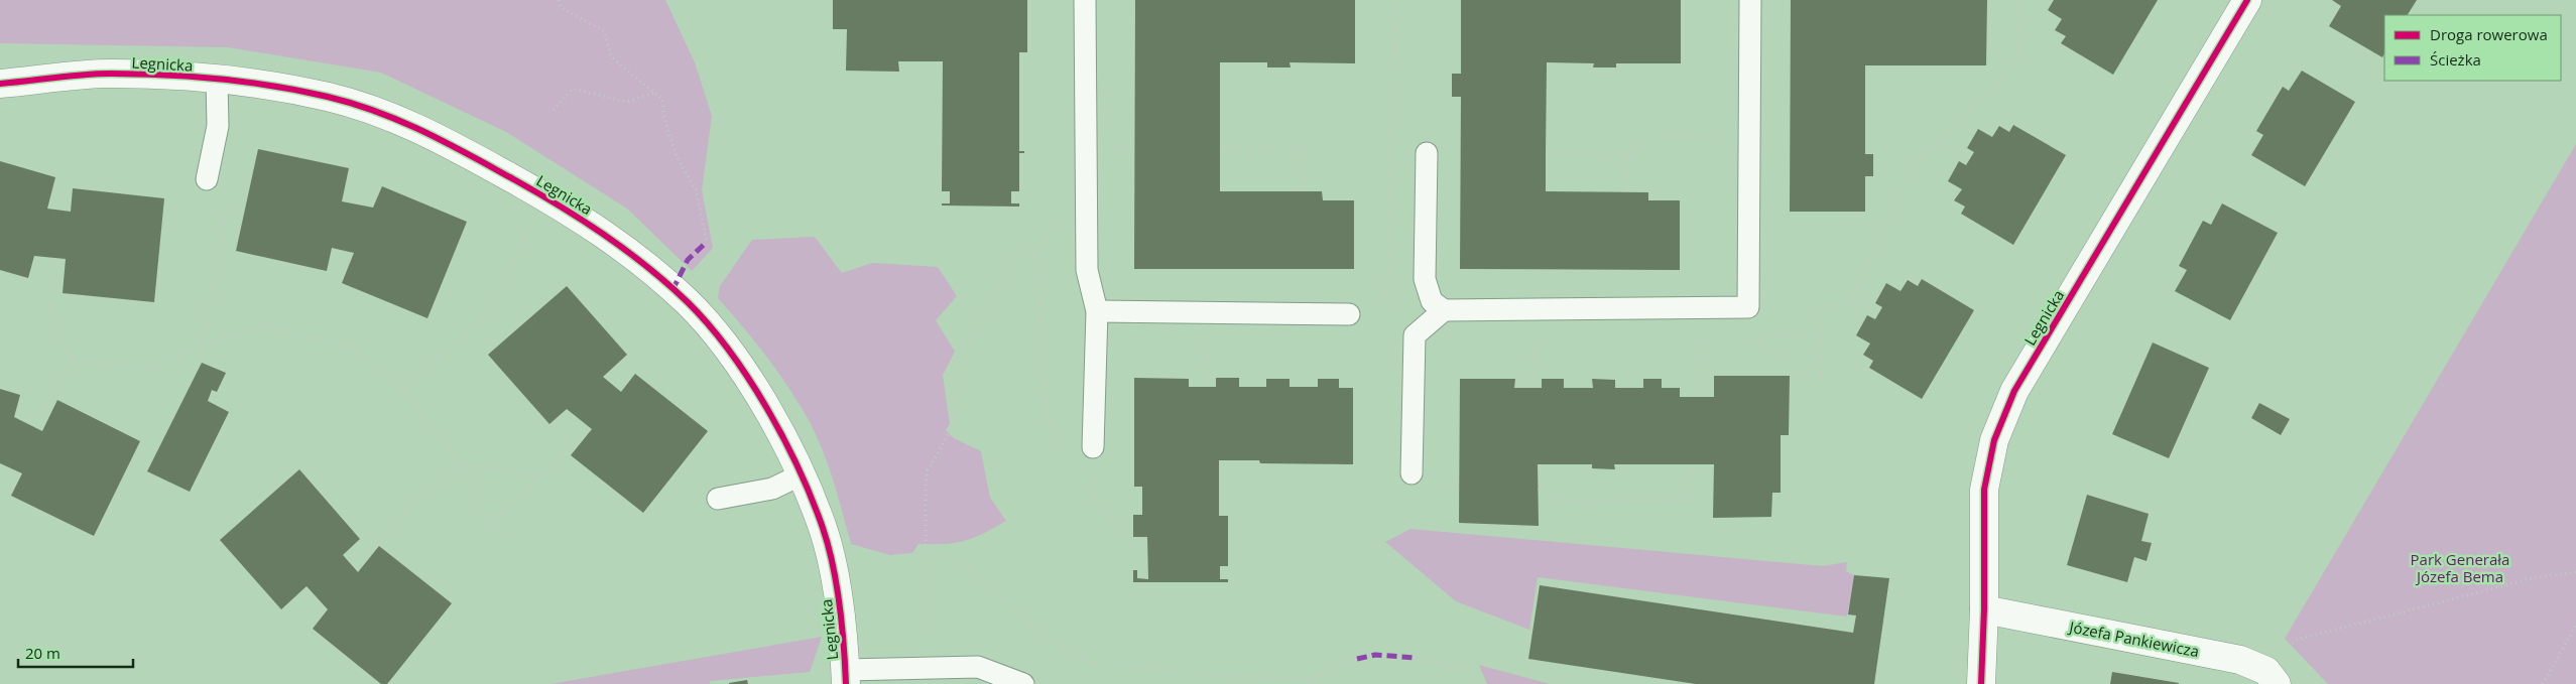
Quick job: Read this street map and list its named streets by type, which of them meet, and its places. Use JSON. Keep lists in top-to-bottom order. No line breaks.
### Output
{"streets":{"street":["Legnicka","Józefa Pankiewicza"]},"crossings":[["Legnicka","Józefa Pankiewicza"]],"parks":["Park Generała Józefa Bema"],"legend":["Droga rowerowa","Ścieżka"],"scale_bar":"20 m"}
